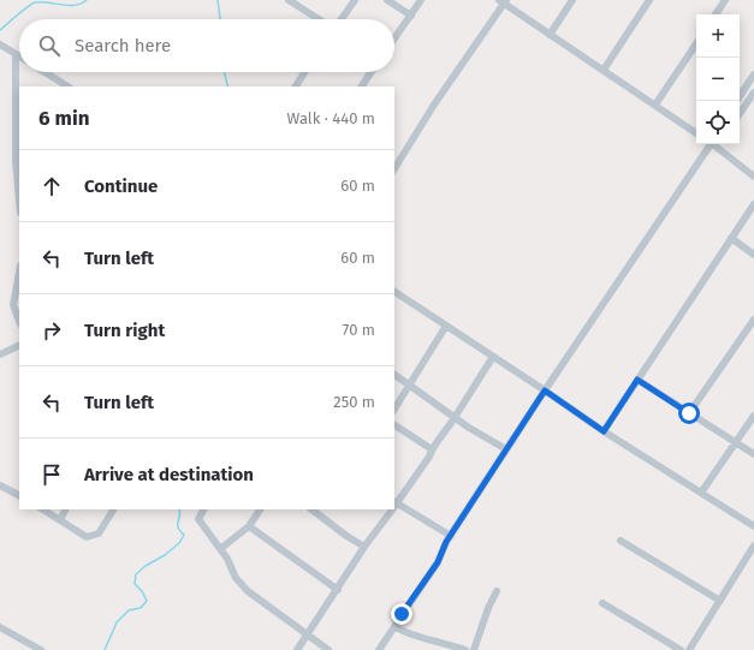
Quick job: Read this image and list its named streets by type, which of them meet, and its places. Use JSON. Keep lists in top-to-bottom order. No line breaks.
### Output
{"page":{"map_buttons":["+","−"],"search":"Search here","heading":["6 min","Walk · 440 m"],"list":[["Continue","60 m"],["Turn left","60 m"],["Turn right","70 m"],["Turn left","250 m"],"Arrive at destination"]}}
